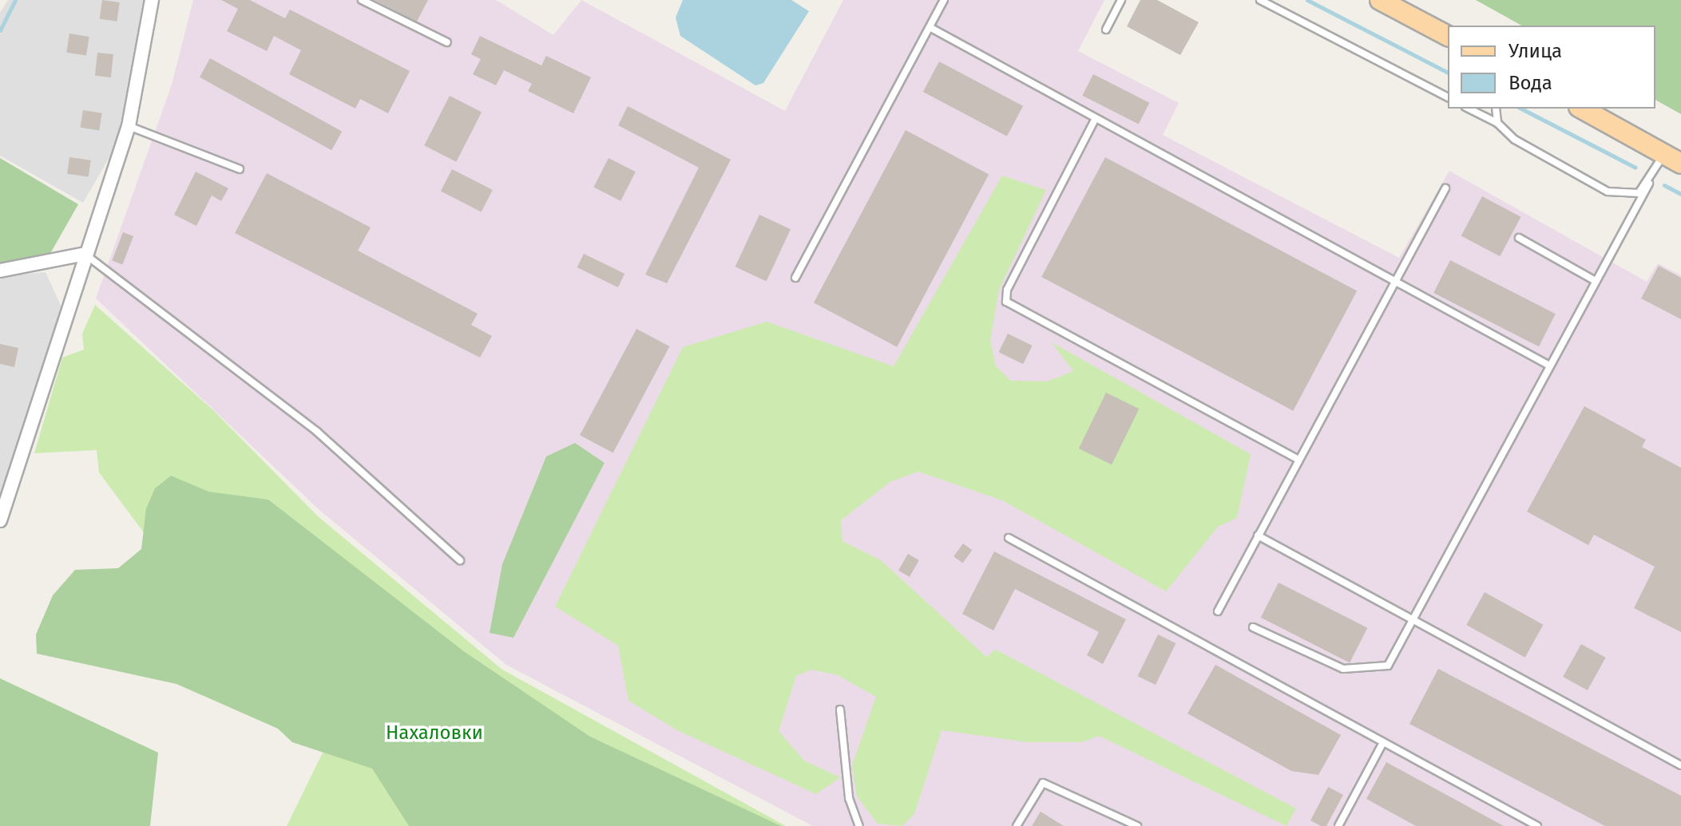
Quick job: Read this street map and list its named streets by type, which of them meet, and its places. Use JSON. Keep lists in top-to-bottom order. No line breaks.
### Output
{"parks":["Нахаловки"],"legend":["Улица","Вода"]}
